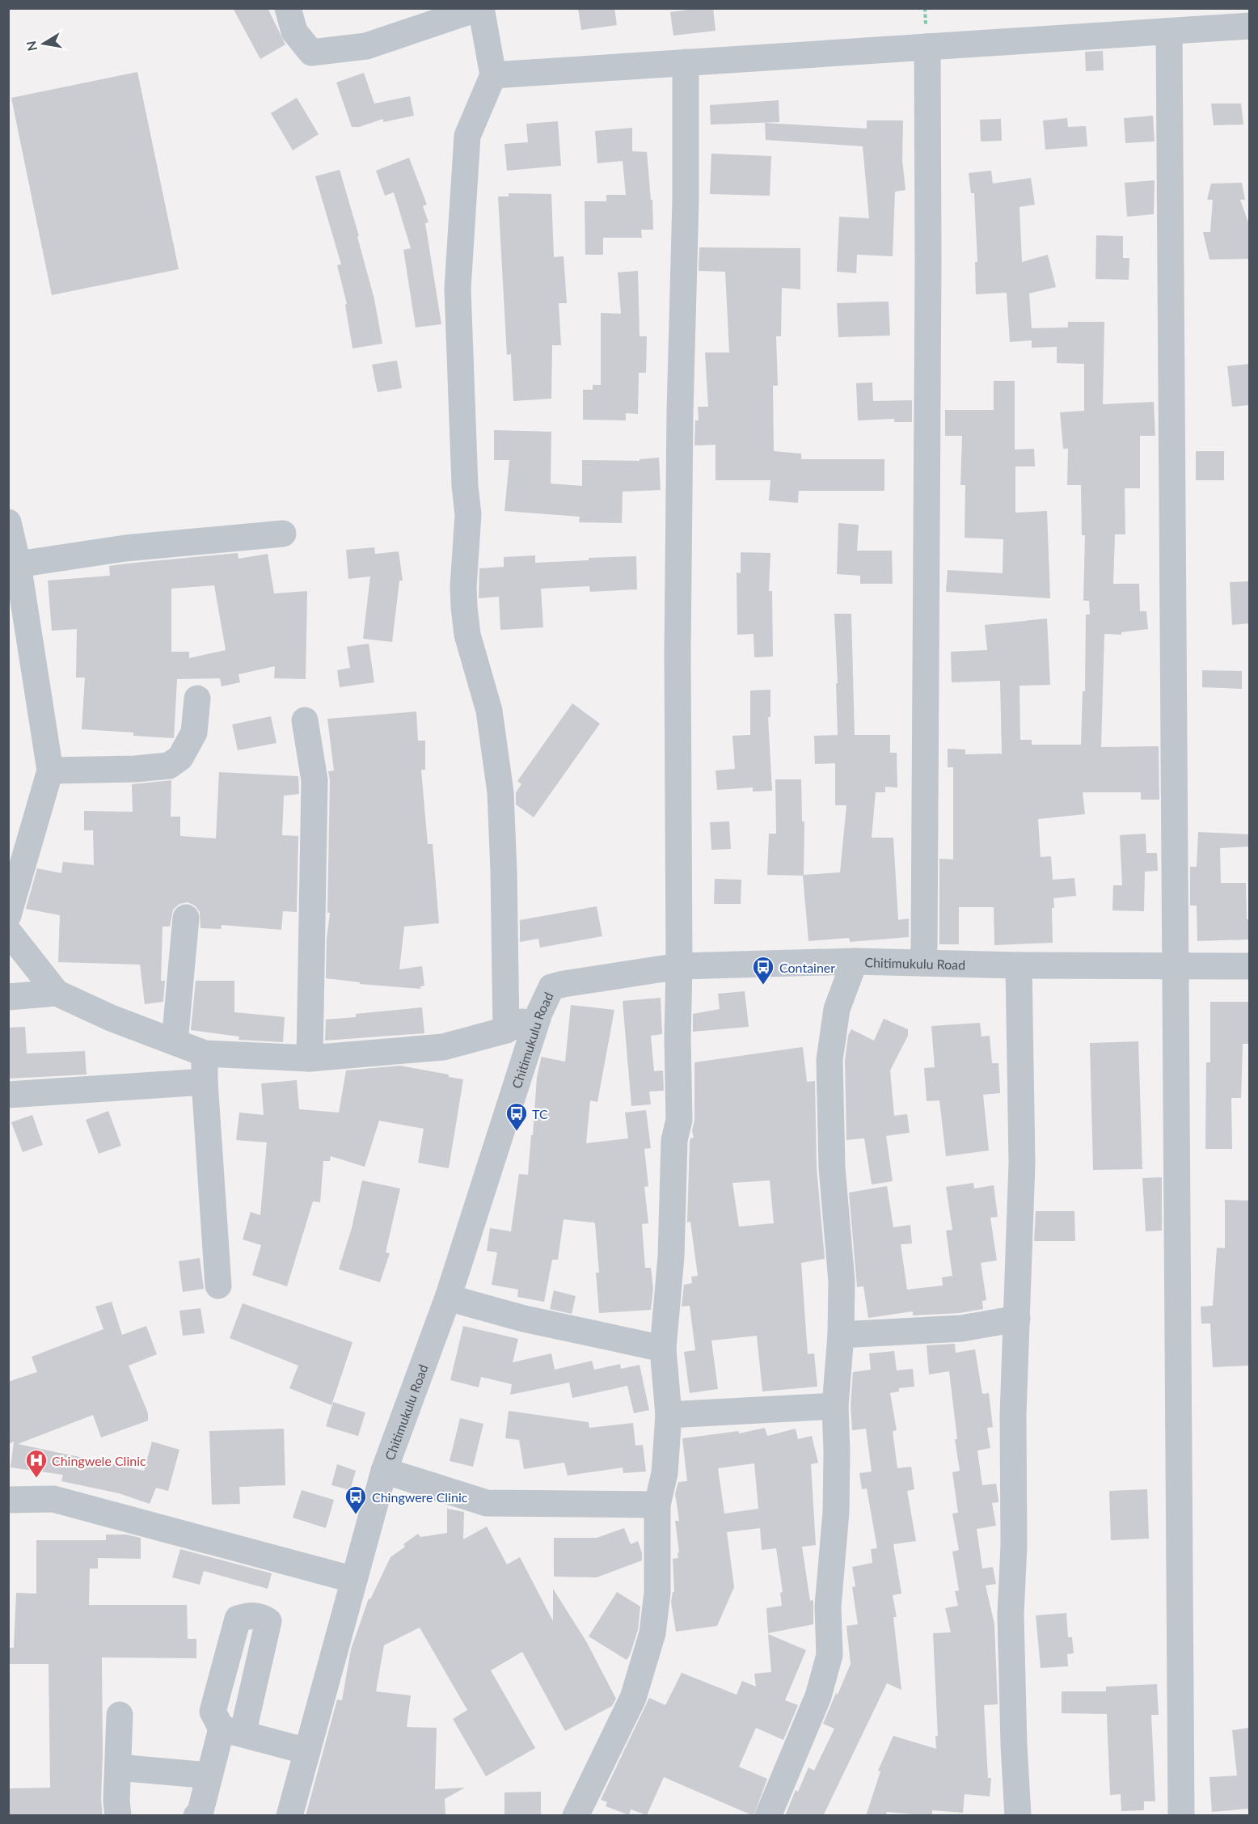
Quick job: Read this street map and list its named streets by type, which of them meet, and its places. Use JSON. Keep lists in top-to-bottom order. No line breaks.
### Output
{"streets":{"street":["Chitimukulu Road"]},"places":{"bus stop":["Container","TC","Chingwere Clinic"],"hospital":["Chingwele Clinic"]},"north":"left"}
